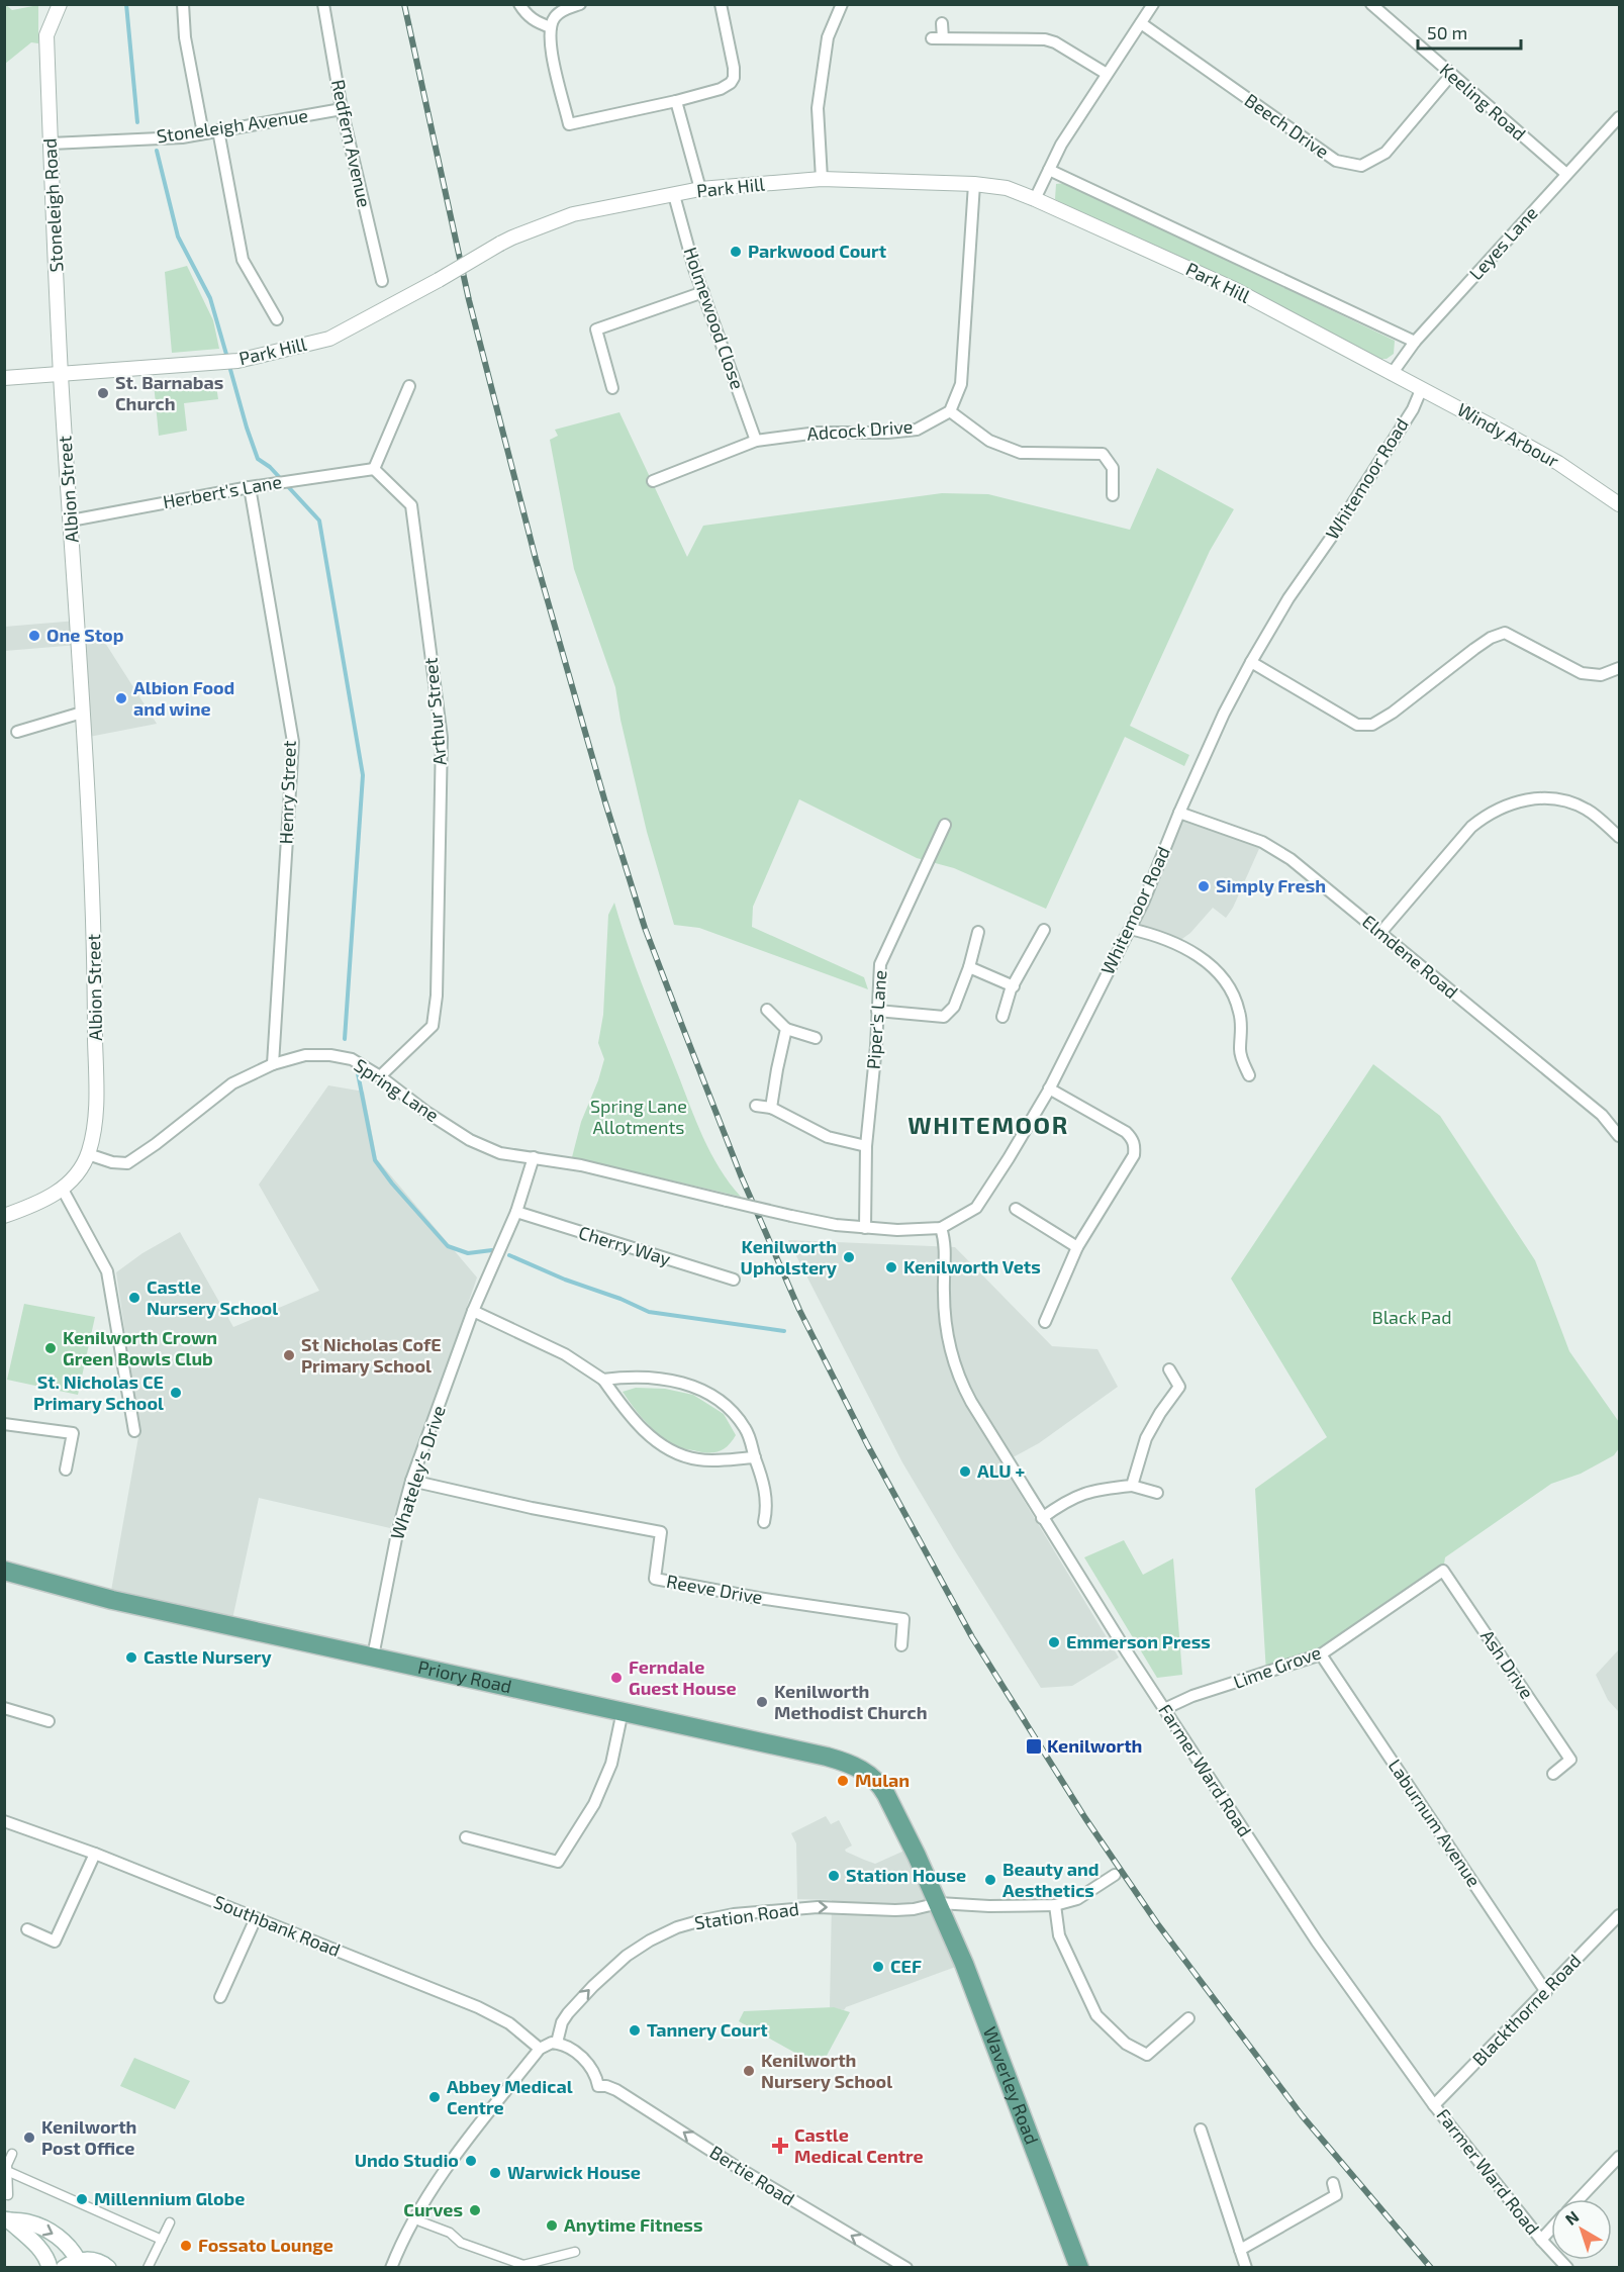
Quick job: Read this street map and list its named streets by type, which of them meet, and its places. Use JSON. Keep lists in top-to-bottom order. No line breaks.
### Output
{"streets":{"main road":["Priory Road","Waverley Road"],"street":["Keeling Road","Stoneleigh Avenue","Beech Drive","Redfern Avenue","Park Hill","Stoneleigh Road","Leyes Lane","Holmewood Close","Adcock Drive","Windy Arbour","Whitemoor Road","Albion Street","Herbert's Lane","Arthur Street","Henry Street","Elmdene Road","Piper's Lane","Spring Lane","Cherry Way","Whateley's Drive","Reeve Drive","Ash Drive","Lime Grove","Farmer Ward Road","Laburnum Avenue","Station Road","Southbank Road","Blackthorne Road","Bertie Road"]},"crossings":[["Keeling Road","Beech Drive"],["Keeling Road","Leyes Lane"],["Stoneleigh Avenue","Redfern Avenue"],["Stoneleigh Avenue","Stoneleigh Road"],["Park Hill","Stoneleigh Road"],["Park Hill","Leyes Lane"],["Park Hill","Holmewood Close"],["Park Hill","Windy Arbour"],["Park Hill","Albion Street"],["Stoneleigh Road","Albion Street"],["Leyes Lane","Windy Arbour"],["Holmewood Close","Adcock Drive"],["Windy Arbour","Whitemoor Road"],["Whitemoor Road","Elmdene Road"],["Whitemoor Road","Piper's Lane"],["Whitemoor Road","Spring Lane"],["Whitemoor Road","Farmer Ward Road"],["Albion Street","Herbert's Lane"],["Albion Street","Spring Lane"],["Herbert's Lane","Arthur Street"],["Herbert's Lane","Henry Street"],["Arthur Street","Spring Lane"],["Henry Street","Spring Lane"],["Spring Lane","Whateley's Drive"],["Cherry Way","Whateley's Drive"],["Whateley's Drive","Reeve Drive"],["Whateley's Drive","Priory Road"],["Ash Drive","Lime Grove"],["Lime Grove","Farmer Ward Road"],["Lime Grove","Laburnum Avenue"],["Priory Road","Waverley Road"],["Farmer Ward Road","Blackthorne Road"],["Laburnum Avenue","Blackthorne Road"],["Station Road","Waverley Road"],["Station Road","Bertie Road"]],"one_way":["Station Road","Bertie Road"],"districts":["WHITEMOOR"],"parks":["Spring Lane Allotments","Black Pad"],"places":{"other":["Parkwood Court","St. Barnabas Church","One Stop","Albion Food and wine","Simply Fresh","Kenilworth Upholstery","Kenilworth Vets","Castle Nursery School","Kenilworth Crown Green Bowls Club","St Nicholas CofE Primary School","St. Nicholas CE Primary School","ALU +","Emmerson Press","Castle Nursery","Ferndale Guest House","Kenilworth Methodist Church","Mulan","Station House","Beauty and Aesthetics","CEF","Tannery Court","Kenilworth Nursery School","Abbey Medical Centre","Kenilworth Post Office","Undo Studio","Warwick House","Millennium Globe","Curves","Anytime Fitness","Fossato Lounge"],"transit":["Kenilworth"],"health":["Castle Medical Centre"]},"scale_bar":"50 m","north":"top left"}
